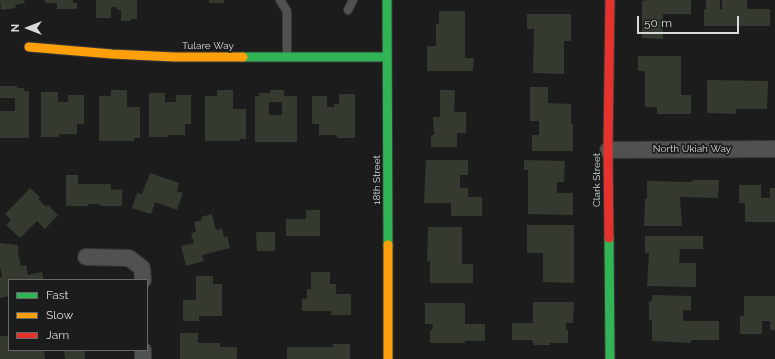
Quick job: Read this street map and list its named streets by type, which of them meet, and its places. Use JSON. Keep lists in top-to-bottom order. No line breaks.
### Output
{"streets":{"street":["Tulare Way","North Ukiah Way","18th Street","Clark Street"]},"crossings":[["Tulare Way","18th Street"],["North Ukiah Way","Clark Street"]],"legend":["Fast","Slow","Jam"],"scale_bar":"50 m","north":"left"}
